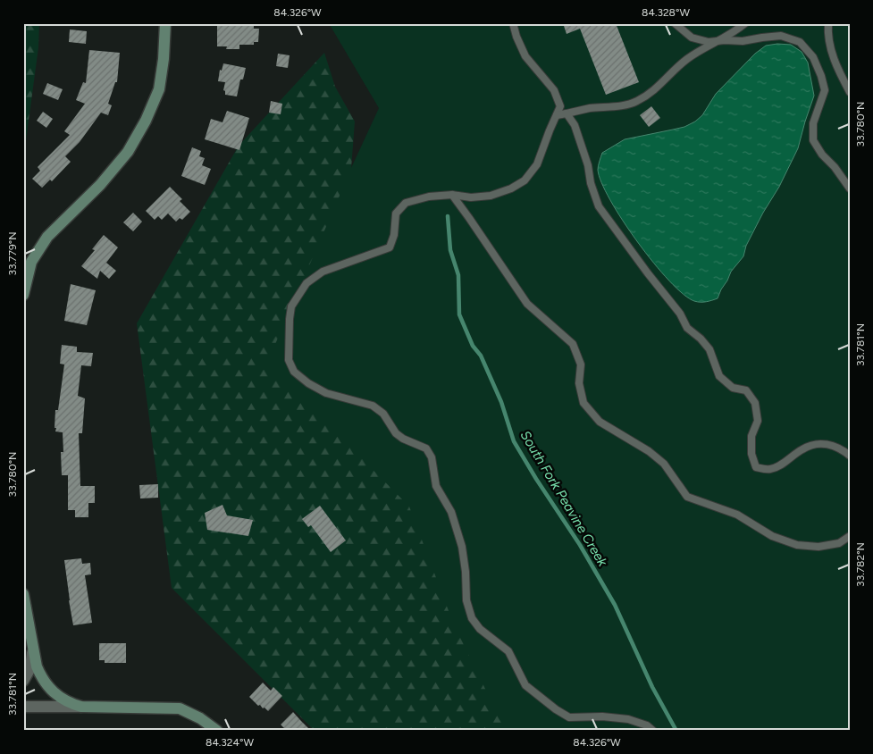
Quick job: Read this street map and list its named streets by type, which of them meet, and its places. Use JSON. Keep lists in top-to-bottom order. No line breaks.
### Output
{"water":["South Fork Peavine Creek"],"coordinates":["84.326°W","84.328°W","33.780°N","33.779°N","33.781°N","33.782°N","84.324°W"]}
